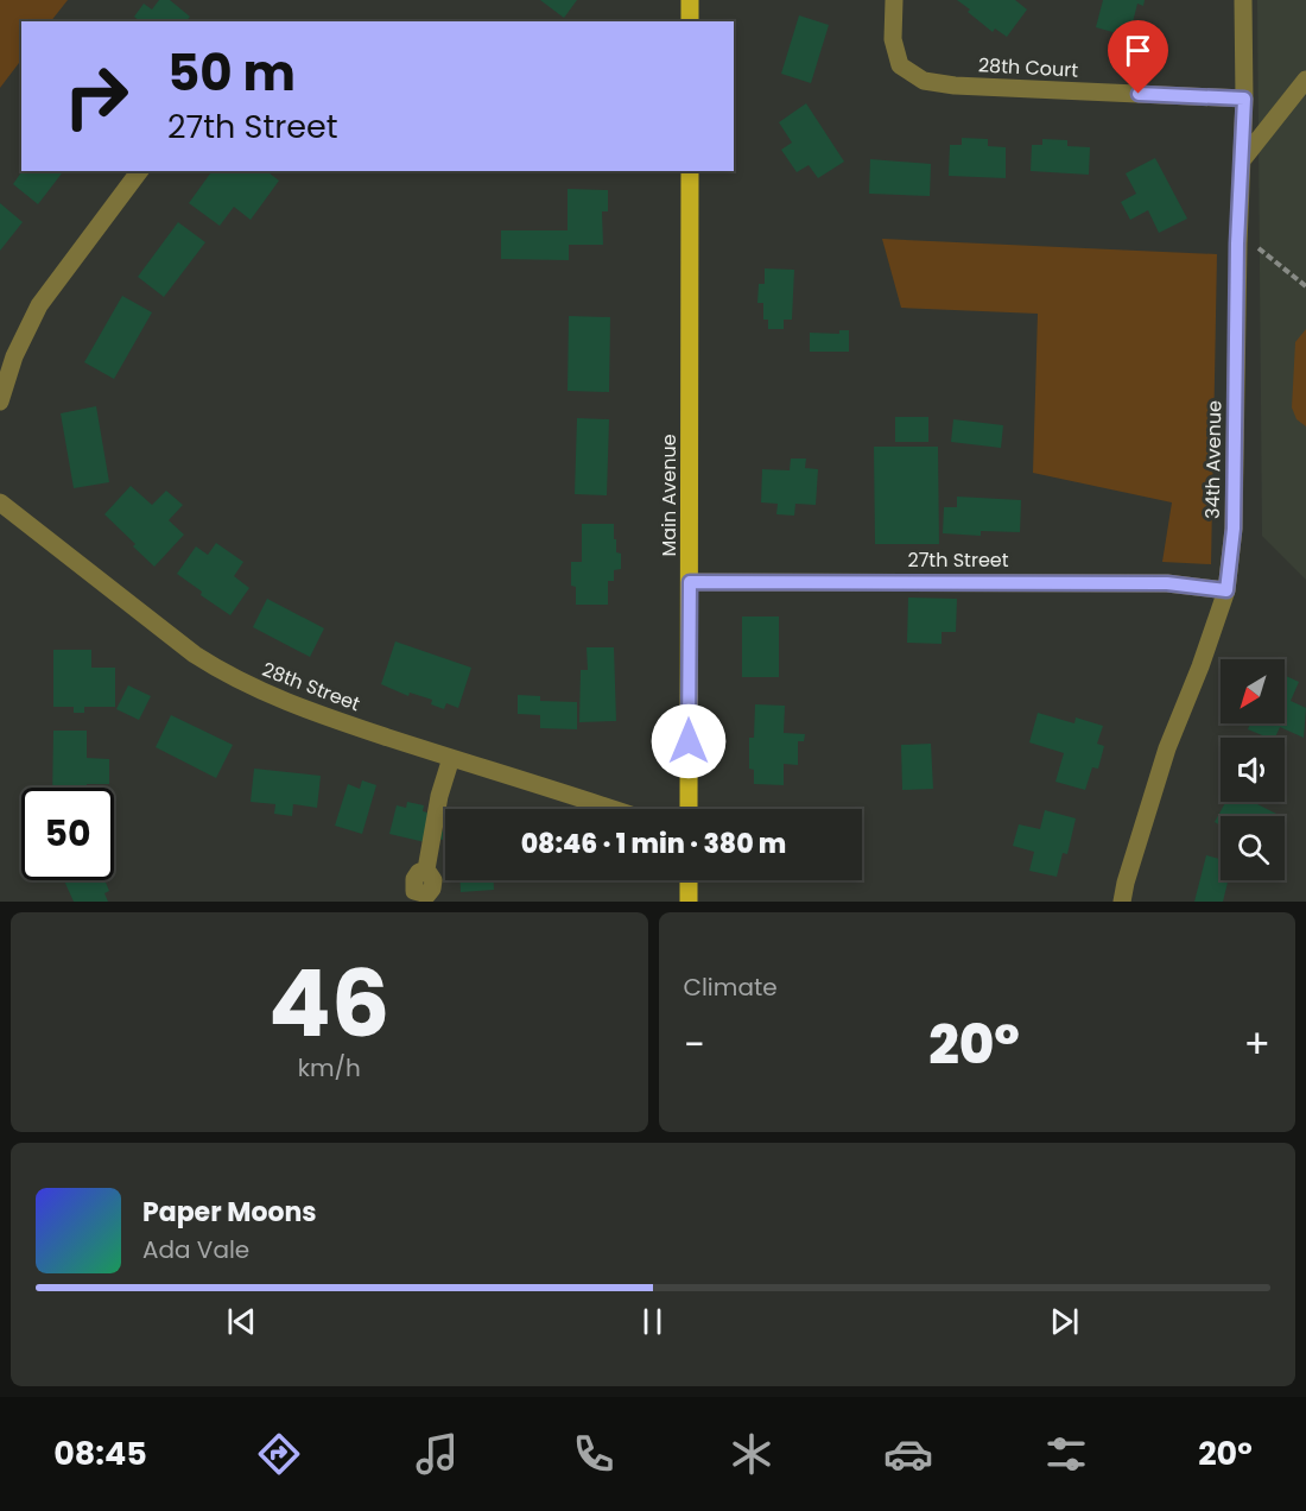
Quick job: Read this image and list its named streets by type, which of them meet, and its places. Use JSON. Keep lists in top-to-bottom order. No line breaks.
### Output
{"streets":{"main road":["Main Avenue"],"street":["28th Court","34th Avenue","27th Street","28th Street"]},"crossings":[["28th Court","34th Avenue"],["34th Avenue","27th Street"],["Main Avenue","27th Street"]],"north":"bottom left","page":{"turn":["50 m","27th Street"],"limit":"50","trip":"08:46 · 1 min · 380 m","tile":[["46","km/h"],"Climate"],"heat":["−","20°","+"],"song":["Paper Moons","Ada Vale"],"tabs":["08:45","20°"]}}
